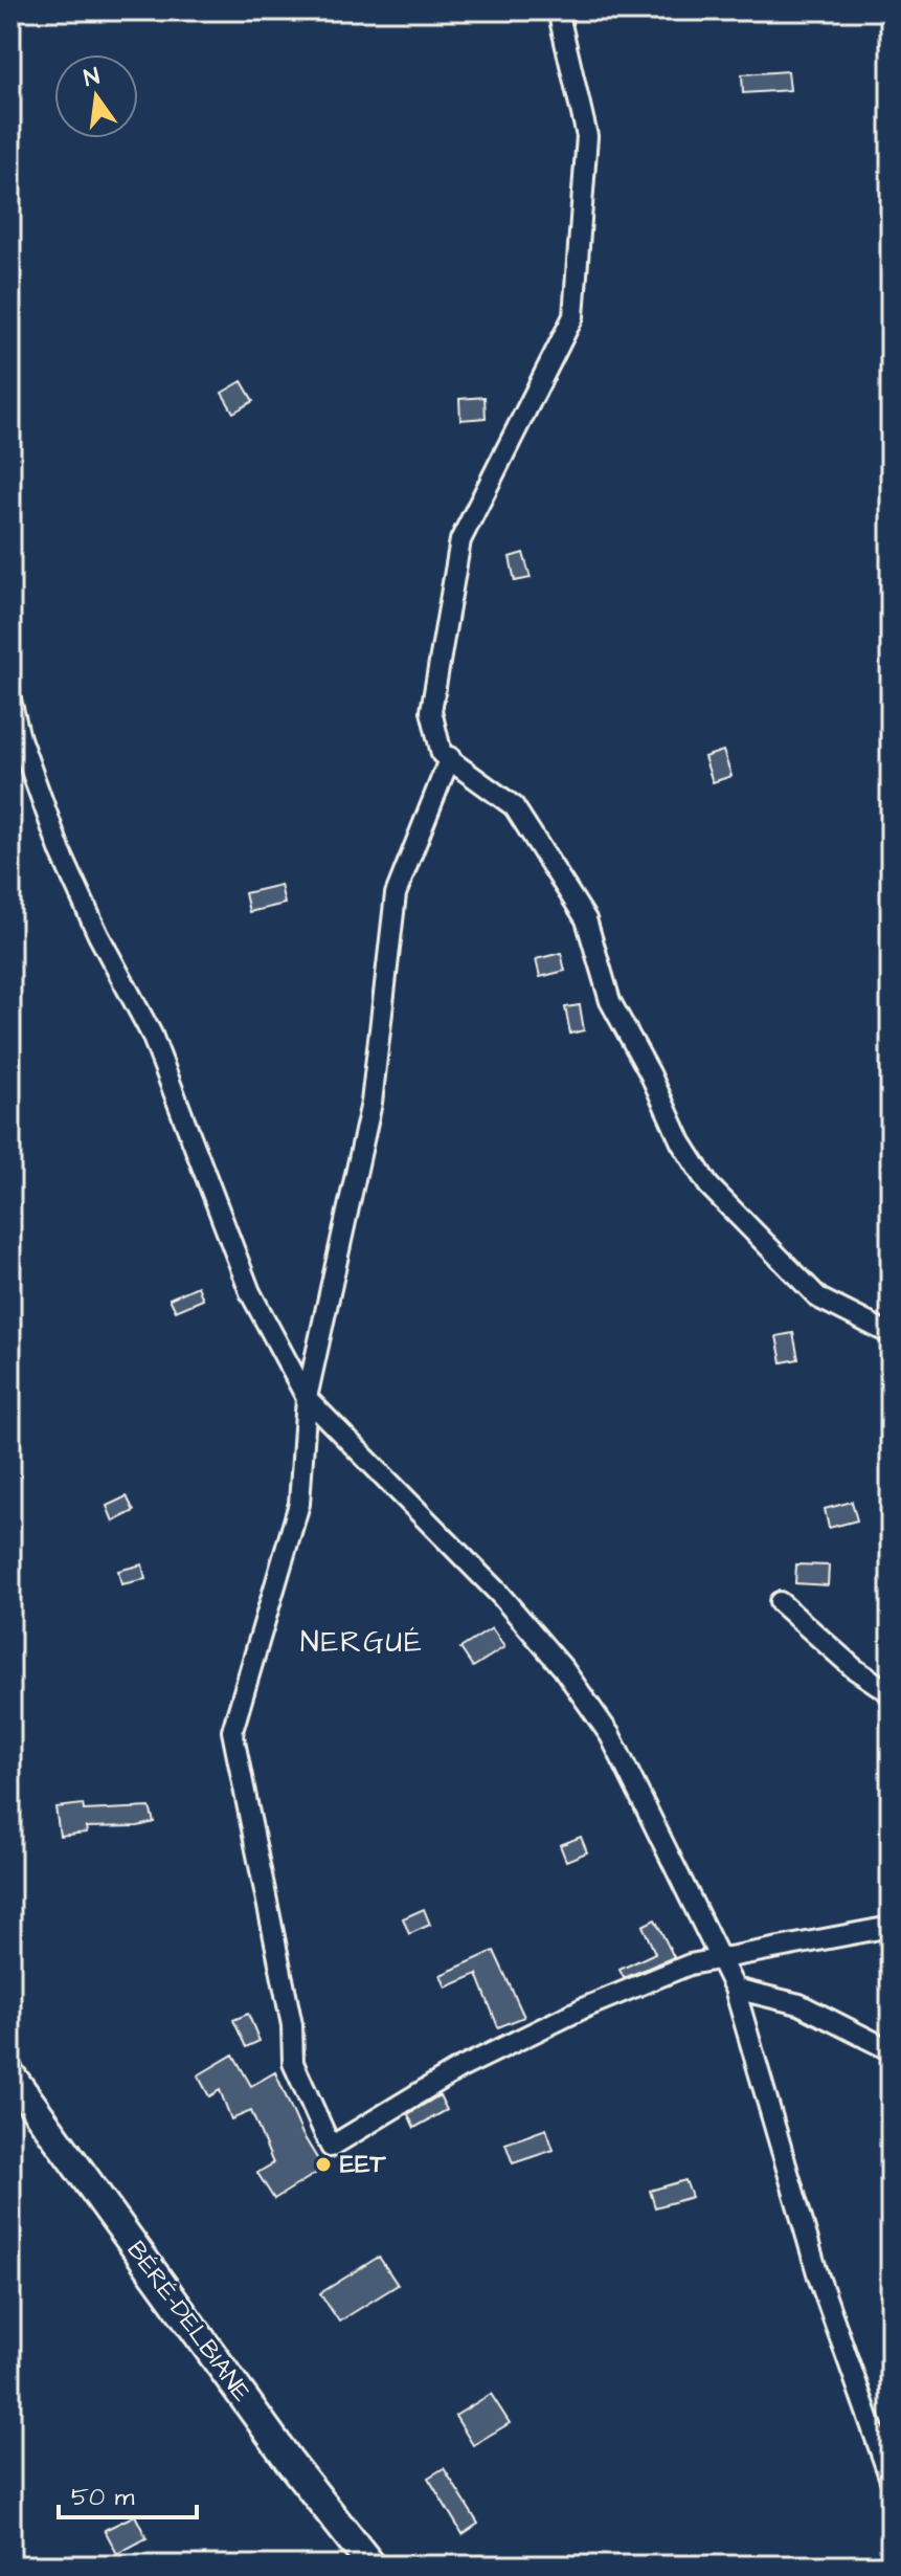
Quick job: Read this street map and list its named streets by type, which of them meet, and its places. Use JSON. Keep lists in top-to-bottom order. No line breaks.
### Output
{"streets":{"street":["BÉRÉ-DELBIANE"]},"districts":["NERGUÉ"],"places":["EET"],"scale_bar":"50 m","north":"top"}
